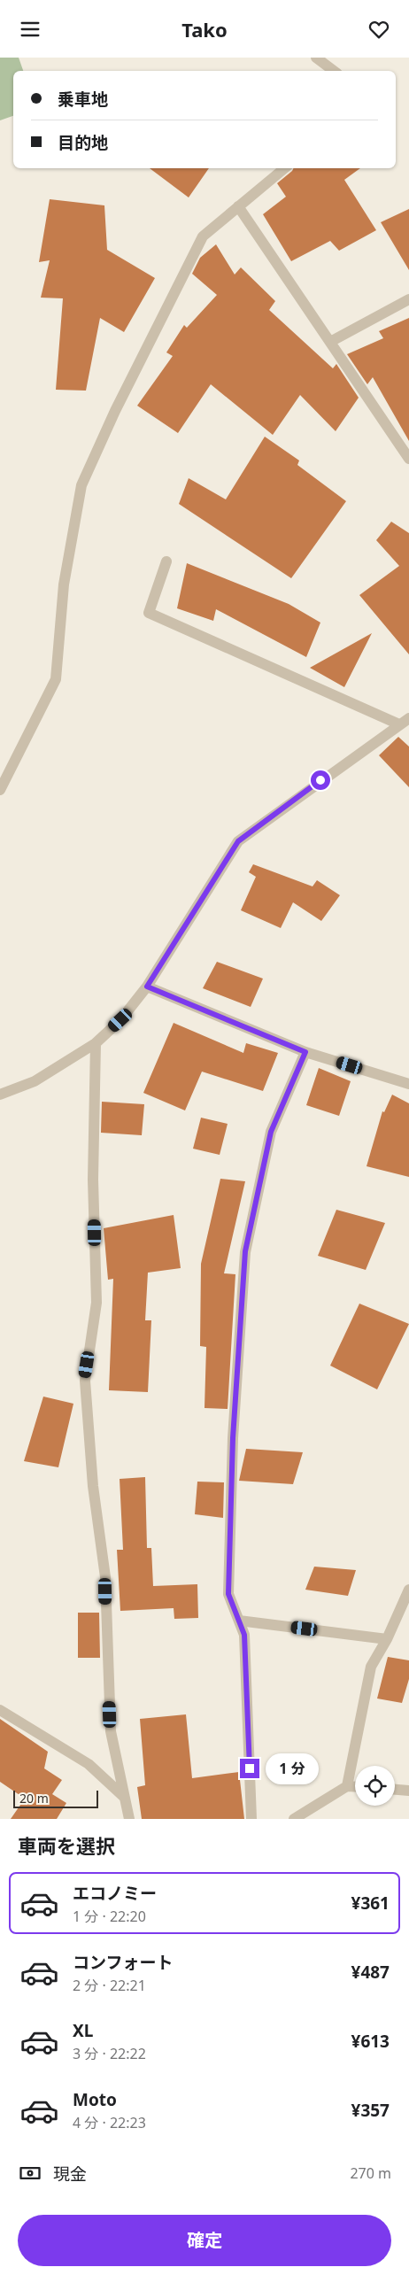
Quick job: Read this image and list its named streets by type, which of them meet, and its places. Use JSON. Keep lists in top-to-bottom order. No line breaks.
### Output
{"scale_bar":"20 m","page":{"header":"Tako","banner":["乗車地","目的地"],"bubble":"1 分","scale":"20 m","heading":"車両を選択","list":[{"name":"エコノミー","note":"1 分 · 22:20","value":"¥361"},{"name":"コンフォート","note":"2 分 · 22:21","value":"¥487"},{"name":"XL","note":"3 分 · 22:22","value":"¥613"},{"name":"Moto","note":"4 分 · 22:23","value":"¥357"}],"pay":["現金","270 m"],"buttons":"確定"}}
